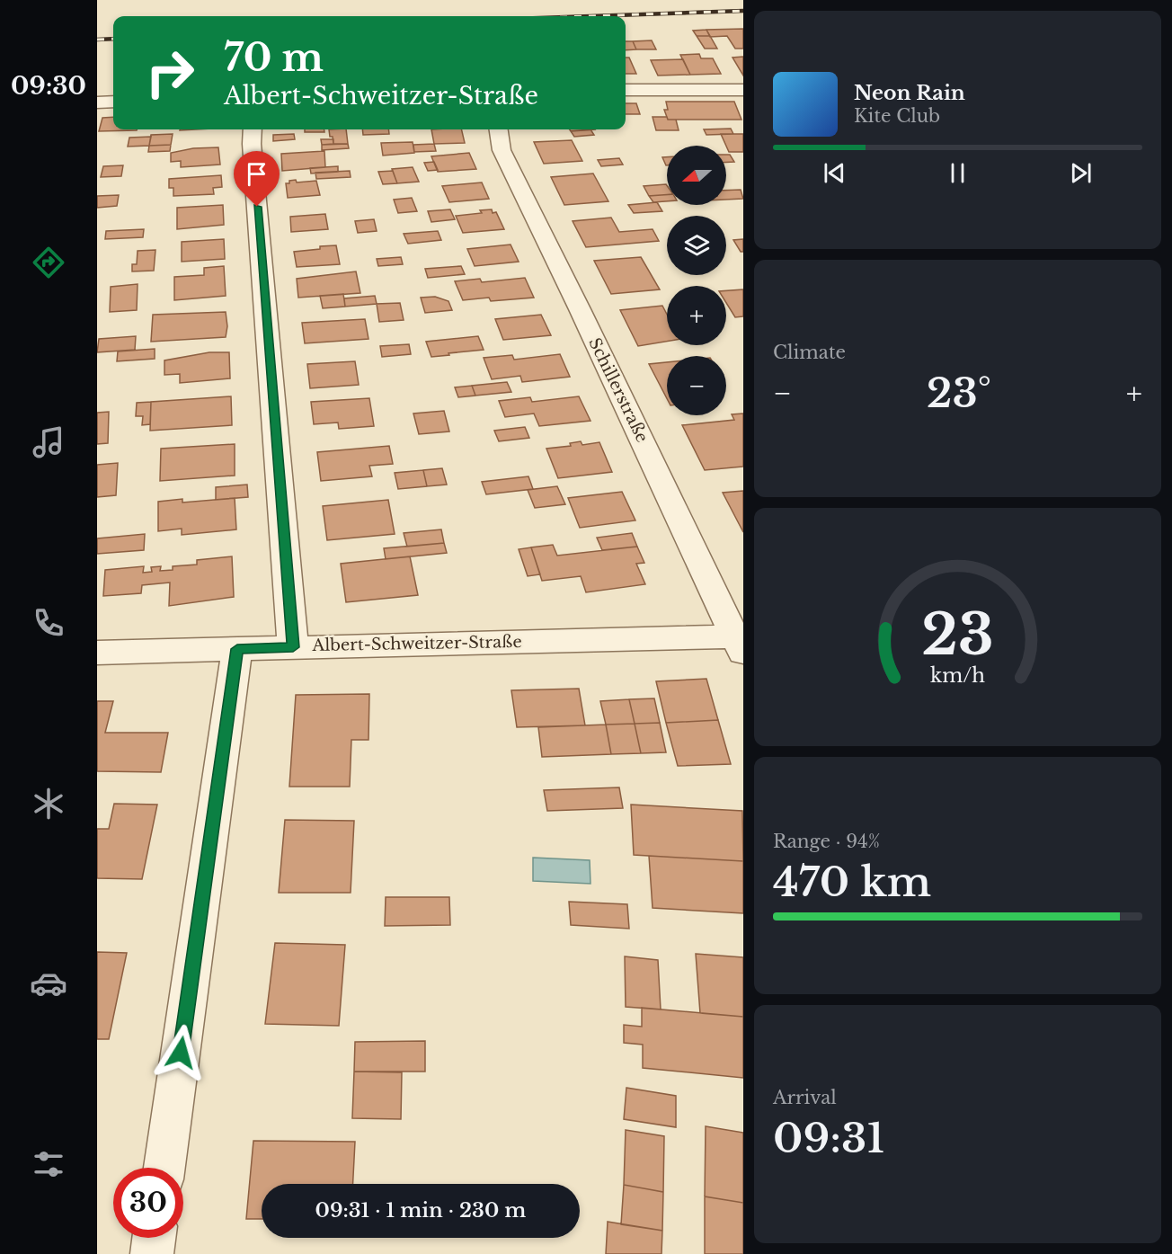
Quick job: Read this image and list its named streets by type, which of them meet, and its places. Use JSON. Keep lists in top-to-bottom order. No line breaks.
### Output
{"streets":{"street":["Schillerstraße","Albert-Schweitzer-Straße"]},"crossings":[["Schillerstraße","Albert-Schweitzer-Straße"]],"north":"left","page":{"tabs":"09:30","turn":["70 m","Albert-Schweitzer-Straße"],"song":["Neon Rain","Kite Club"],"map_buttons":["+","−"],"tile":["Climate",["Range · 94%","470 km"],["Arrival","09:31"]],"heat":["−","23°","+"],"limit":"30","trip":"09:31 · 1 min · 230 m","gauge":["23","km/h"]}}
